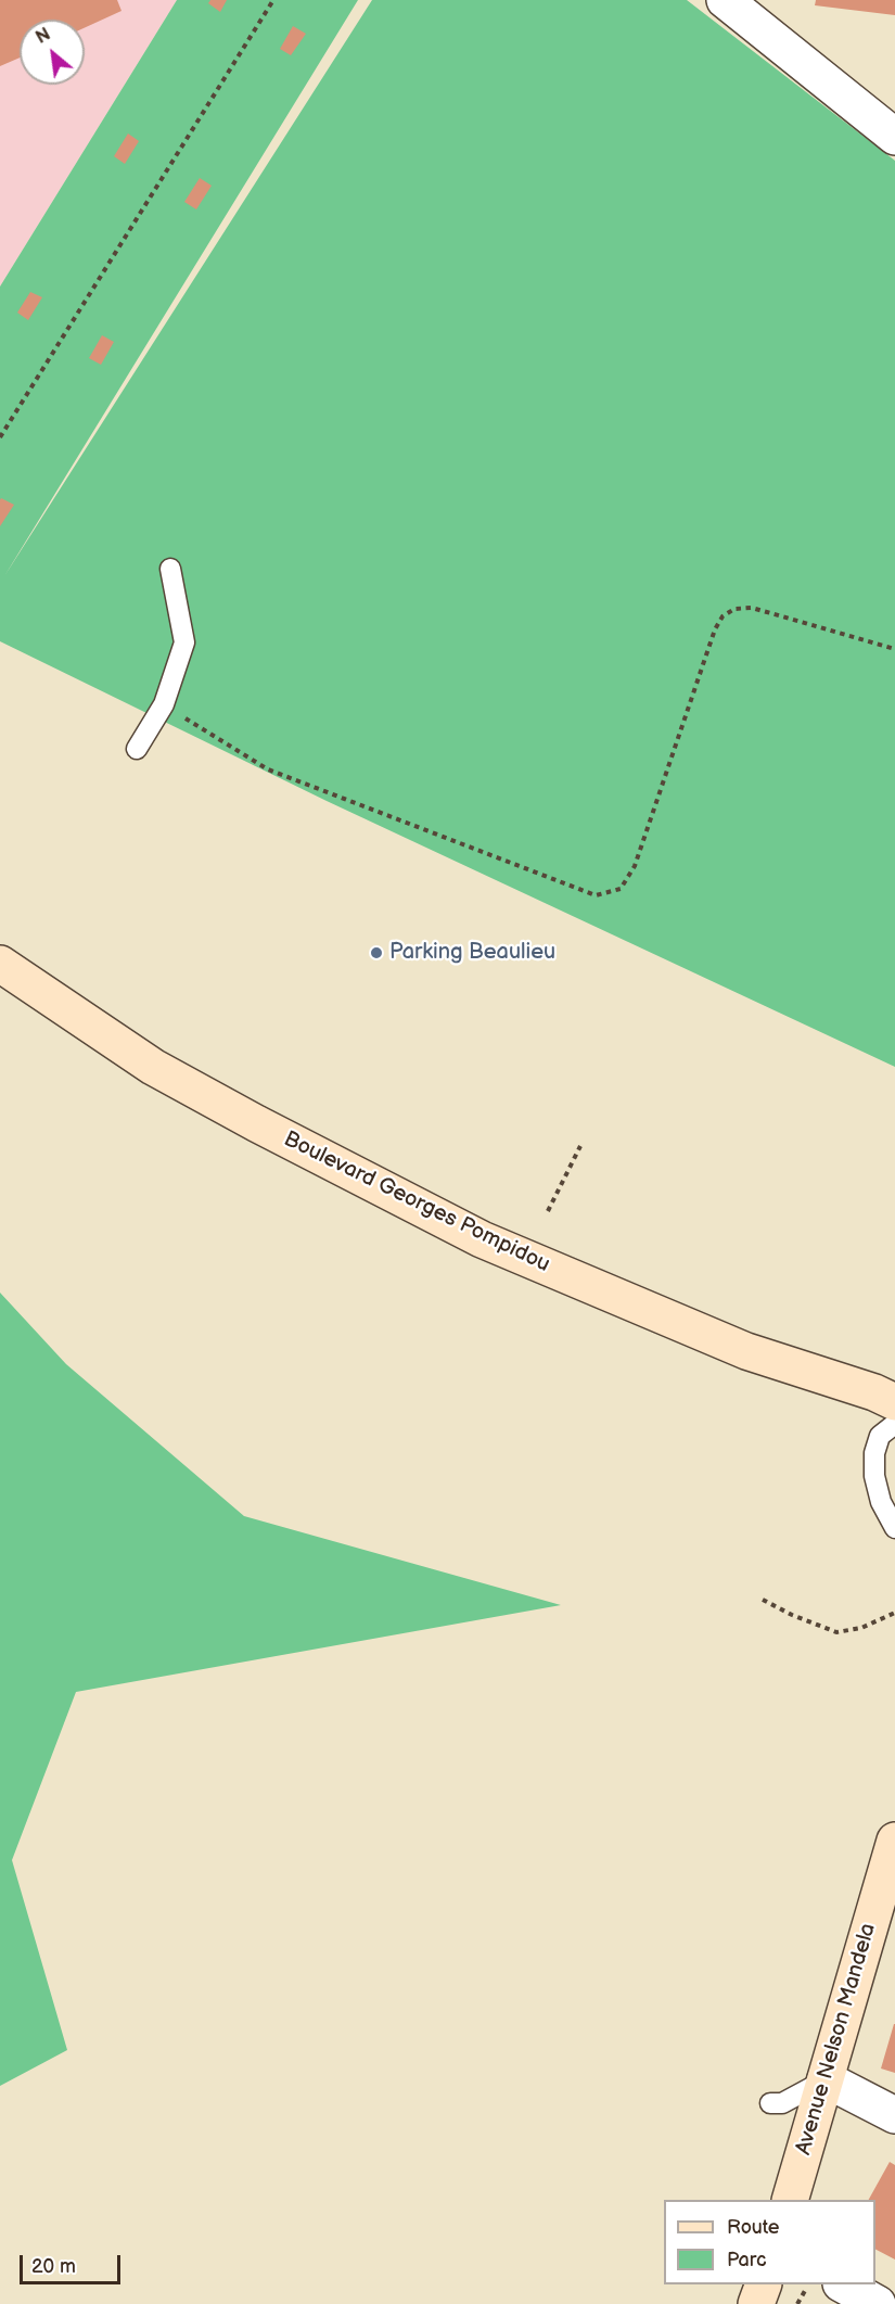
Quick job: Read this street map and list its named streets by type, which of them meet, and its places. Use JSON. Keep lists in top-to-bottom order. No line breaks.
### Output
{"streets":{"street":["Boulevard Georges Pompidou","Avenue Nelson Mandela"]},"places":["Parking Beaulieu"],"legend":["Route","Parc"],"scale_bar":"20 m","north":"top left"}
